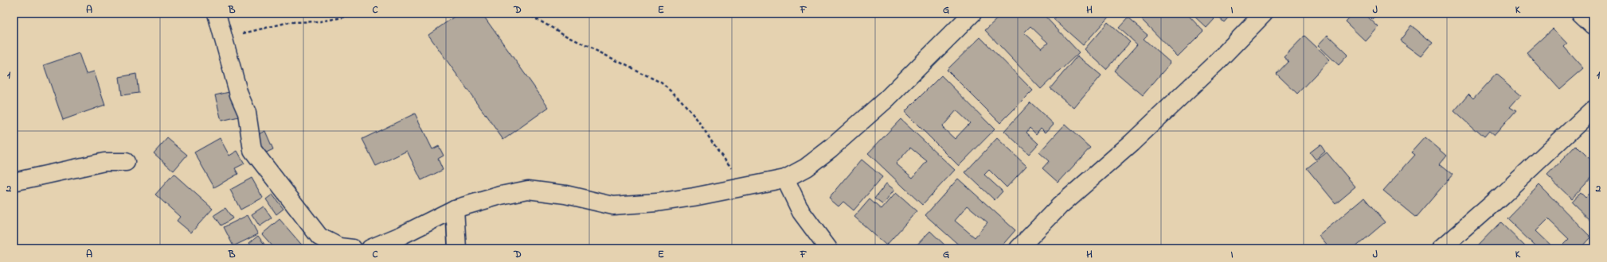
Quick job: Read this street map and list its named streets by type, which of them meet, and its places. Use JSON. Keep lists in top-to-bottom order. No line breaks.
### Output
{"grid":{"columns":["A","B","C","D","E","F","G","H","I","J","K"],"rows":["1","2"]}}
